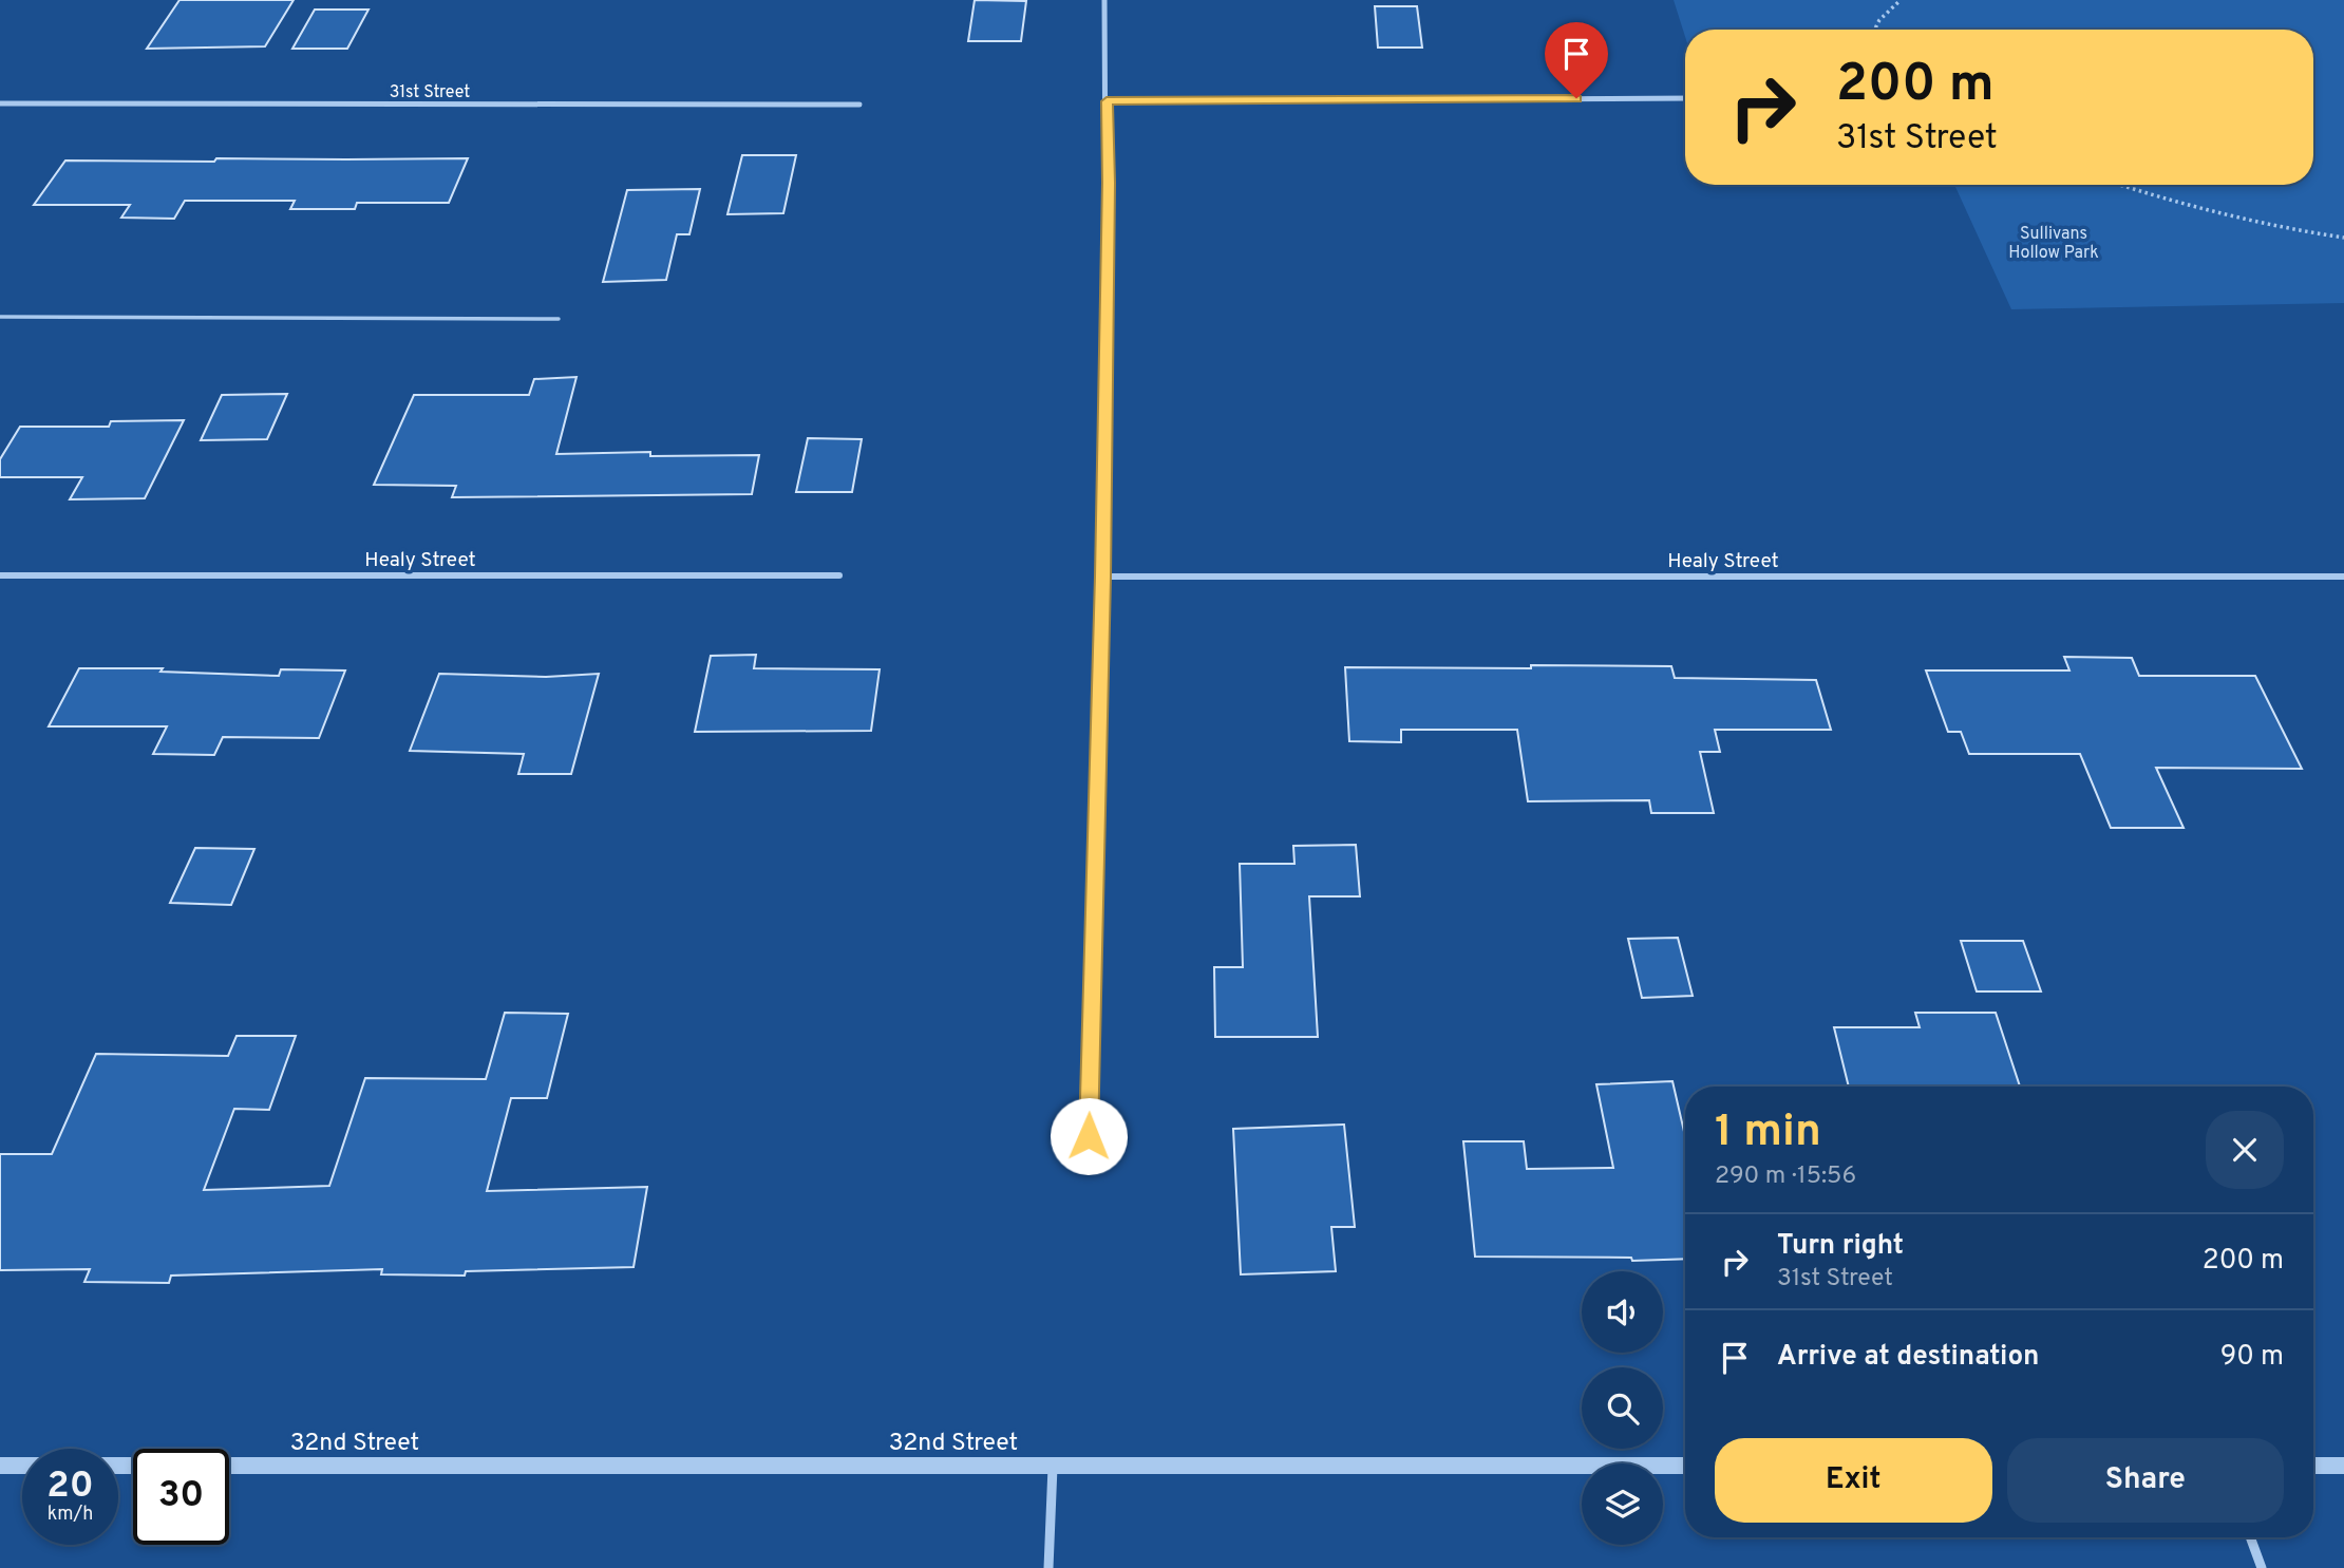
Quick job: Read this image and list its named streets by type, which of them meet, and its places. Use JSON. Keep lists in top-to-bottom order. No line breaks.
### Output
{"streets":{"street":["31st Street","Healy Street","32nd Street"]},"parks":["Sullivans Hollow Park"],"page":{"turn":["200 m","31st Street"],"heading":["1 min","290 m · 15:56"],"list":[{"name":"Turn right","note":"31st Street","value":"200 m"},{"name":"Arrive at destination","value":"90 m"}],"buttons":["Exit","Share"],"speed":"20 km/h","limit":"30"}}
